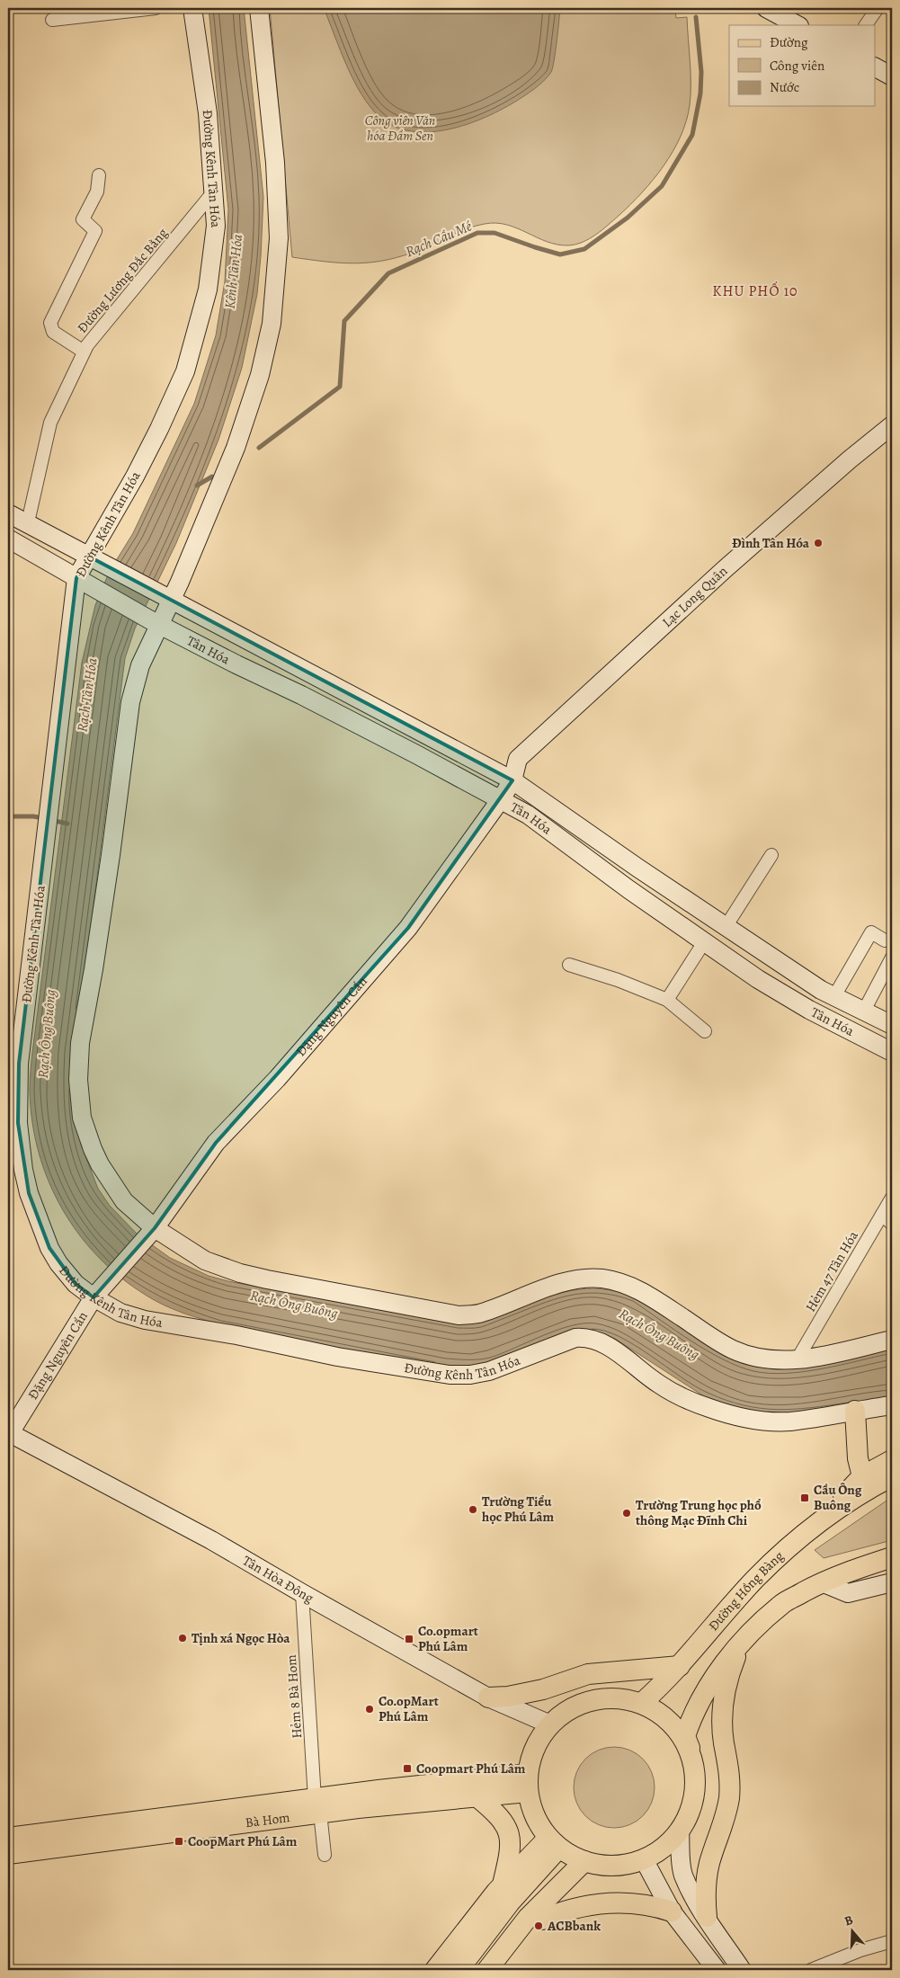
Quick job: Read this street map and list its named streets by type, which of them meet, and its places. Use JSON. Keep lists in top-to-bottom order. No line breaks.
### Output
{"streets":{"main road":["Đường Hồng Bàng","Bà Hom"],"street":["Đường Kênh Tân Hóa","Đường Lương Đắc Bằng","Lạc Long Quân","Tân Hóa","Đặng Nguyên Cẩn","Hẻm 47 Tân Hóa","Tân Hòa Đông","Hẻm 8 Bà Hom"]},"crossings":[["Đường Kênh Tân Hóa","Đường Lương Đắc Bằng"],["Đường Kênh Tân Hóa","Tân Hóa"],["Đường Kênh Tân Hóa","Đặng Nguyên Cẩn"],["Đường Lương Đắc Bằng","Tân Hóa"],["Lạc Long Quân","Tân Hóa"],["Lạc Long Quân","Đặng Nguyên Cẩn"],["Tân Hóa","Đặng Nguyên Cẩn"],["Đặng Nguyên Cẩn","Tân Hòa Đông"],["Tân Hòa Đông","Hẻm 8 Bà Hom"],["Hẻm 8 Bà Hom","Bà Hom"]],"districts":["KHU PHỐ 10"],"water":["Rạch Cầu Mé","Kênh Tân Hóa","Rạch Tân Hóa","Rạch Ông Buông"],"parks":["Công viên Văn hóa Đầm Sen"],"places":{"other":["Đình Tân Hóa","Trường Tiểu học Phú Lâm","Trường Trung học phổ thông Mạc Đĩnh Chi","Tịnh xá Ngọc Hòa","Co.opMart Phú Lâm","ACBbank"],"transit":["Cầu Ông Buông","Co.opmart Phú Lâm","Coopmart Phú Lâm","CoopMart Phú Lâm"]},"legend":["Đường","Công viên","Nước"],"north":"top"}
